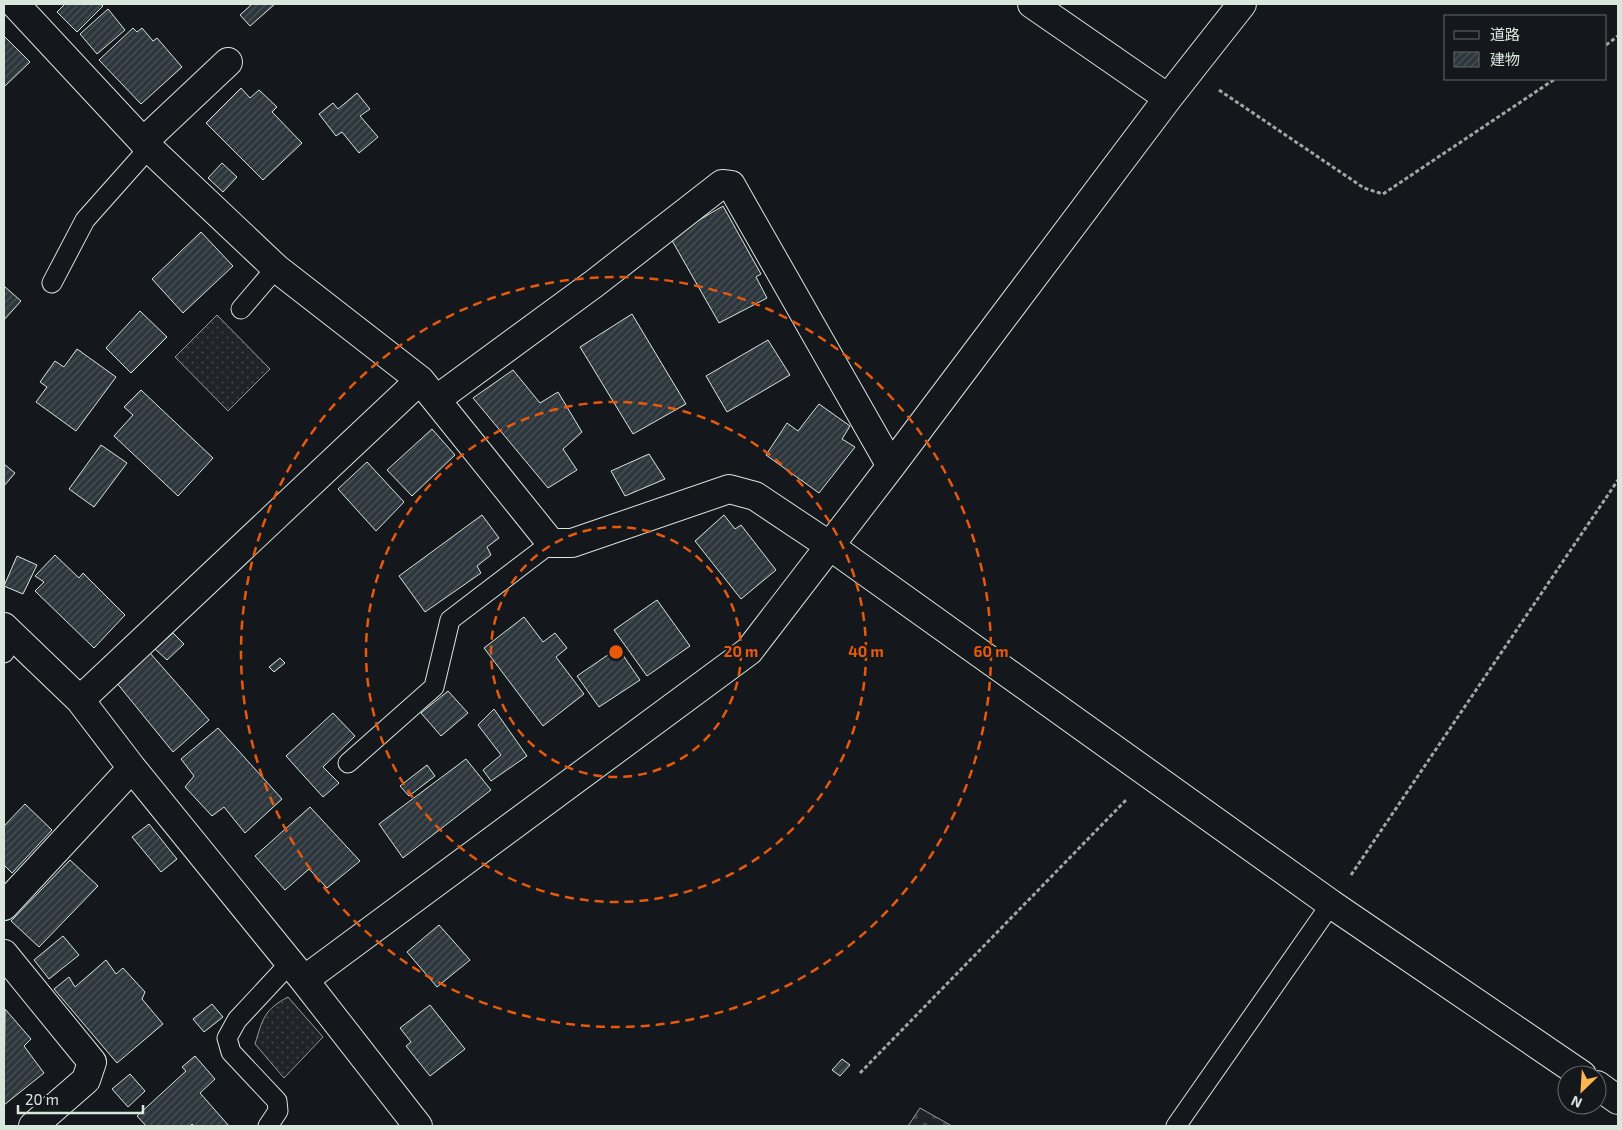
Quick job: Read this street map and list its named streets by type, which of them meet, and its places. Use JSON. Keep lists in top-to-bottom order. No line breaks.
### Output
{"legend":["道路","建物"],"scale_bar":"20 m","north":"bottom left","rings":["20 m","40 m","60 m"]}
